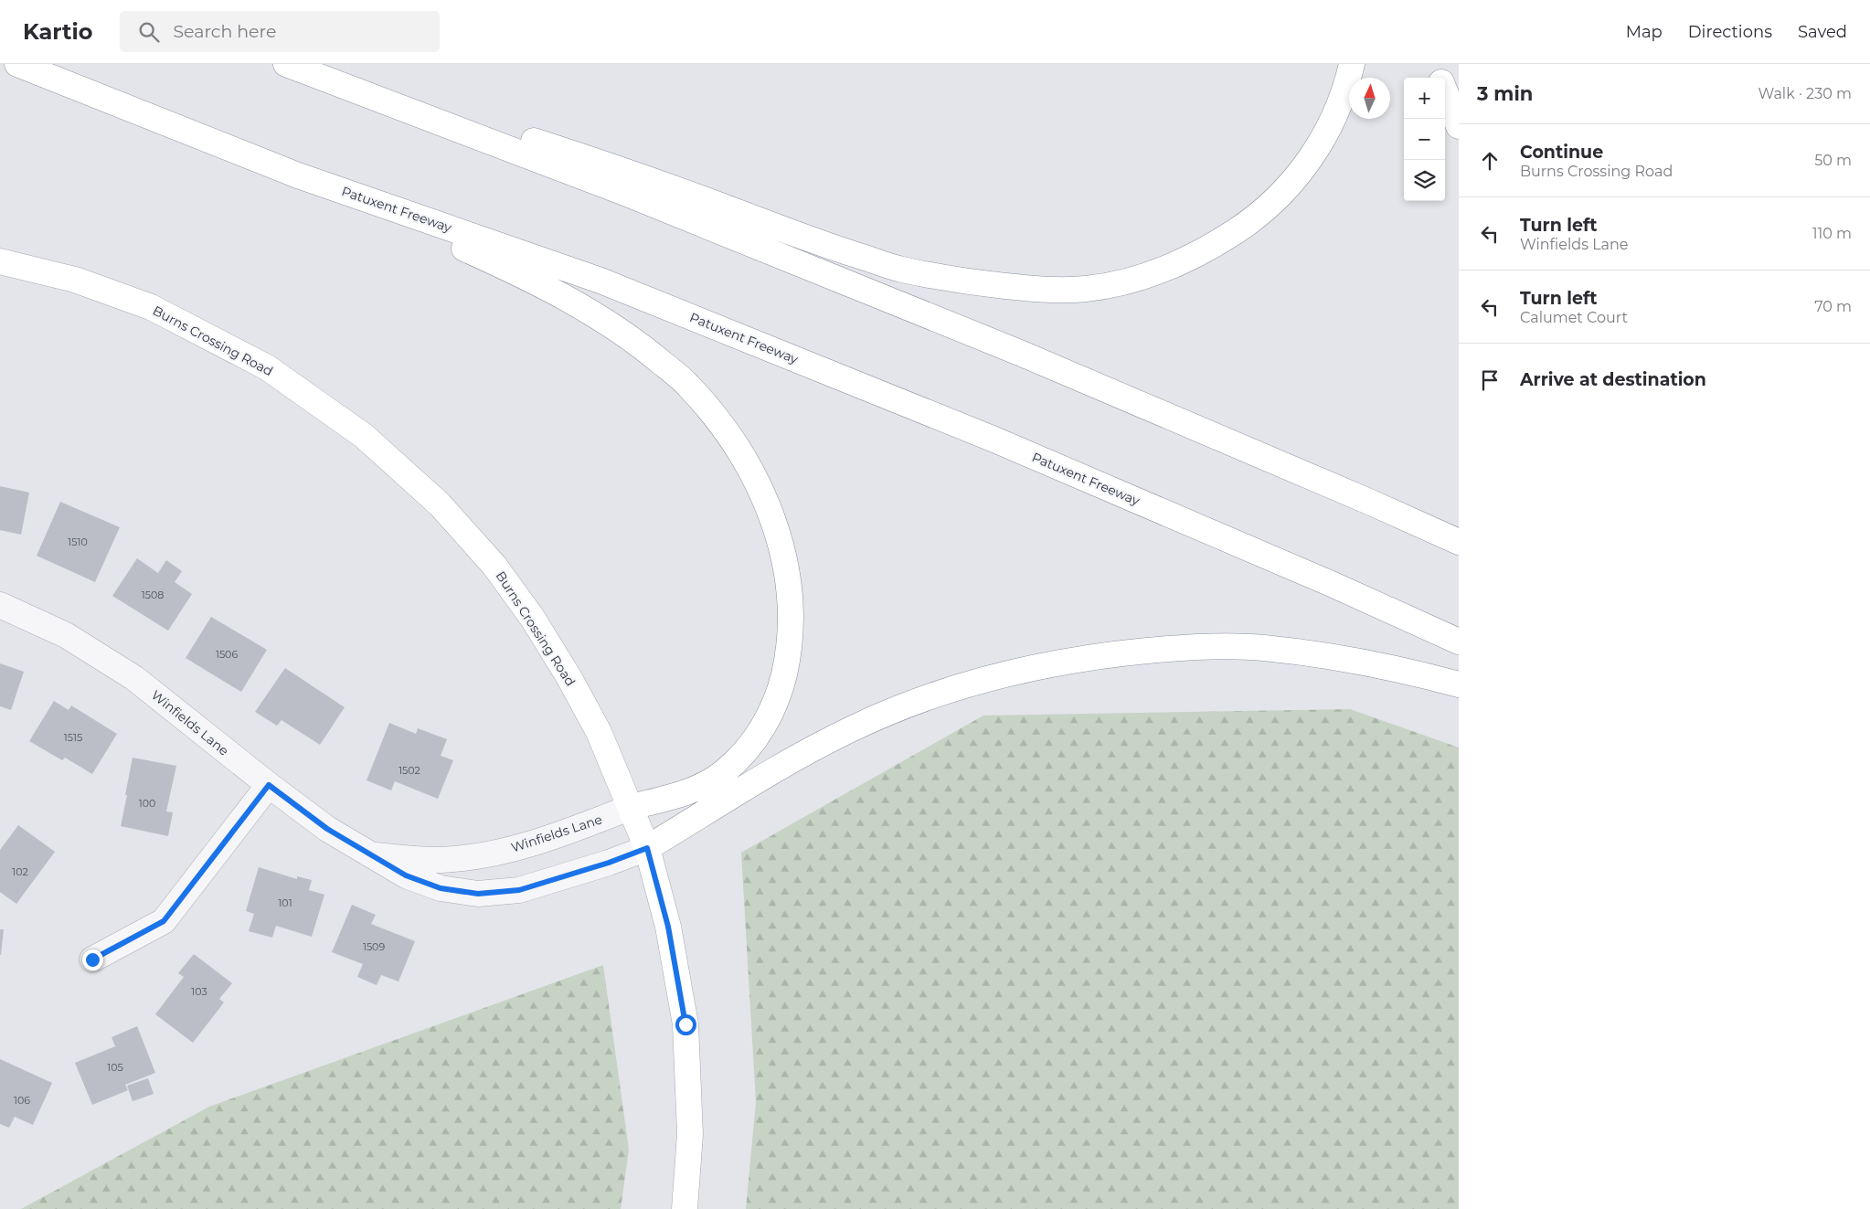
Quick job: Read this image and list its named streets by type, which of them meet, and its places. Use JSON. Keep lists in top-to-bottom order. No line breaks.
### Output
{"streets":{"main road":["Patuxent Freeway","Burns Crossing Road"],"street":["Winfields Lane"]},"crossings":[["Burns Crossing Road","Winfields Lane"]],"house_numbers":["1510","1508","1506","1515","1502","100","102","101","1509","103","105","106"],"north":"top","page":{"header":"Kartio","search":"Search here","nav":["Map","Directions","Saved"],"heading":["3 min","Walk · 230 m"],"map_buttons":["+","−"],"list":[["Continue","Burns Crossing Road","50 m"],["Turn left","Winfields Lane","110 m"],["Turn left","Calumet Court","70 m"],"Arrive at destination"]}}
